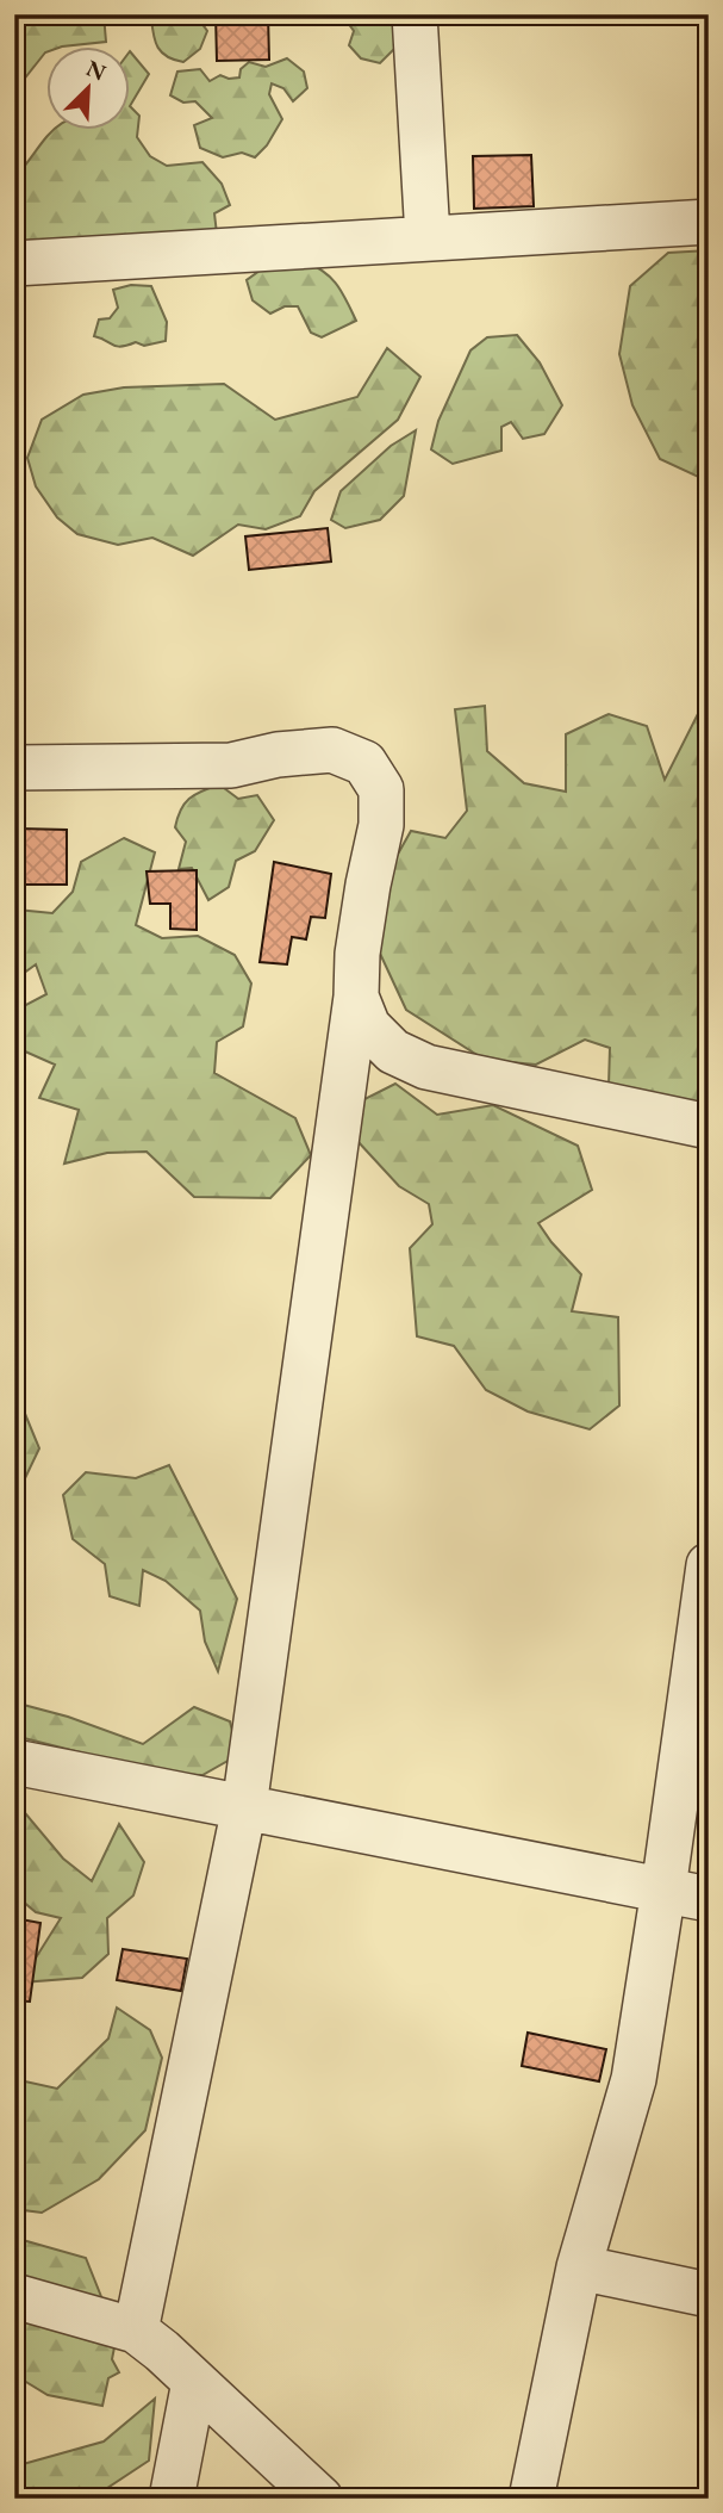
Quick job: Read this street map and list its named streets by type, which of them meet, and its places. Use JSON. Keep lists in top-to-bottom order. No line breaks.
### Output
{"north":"top right"}
